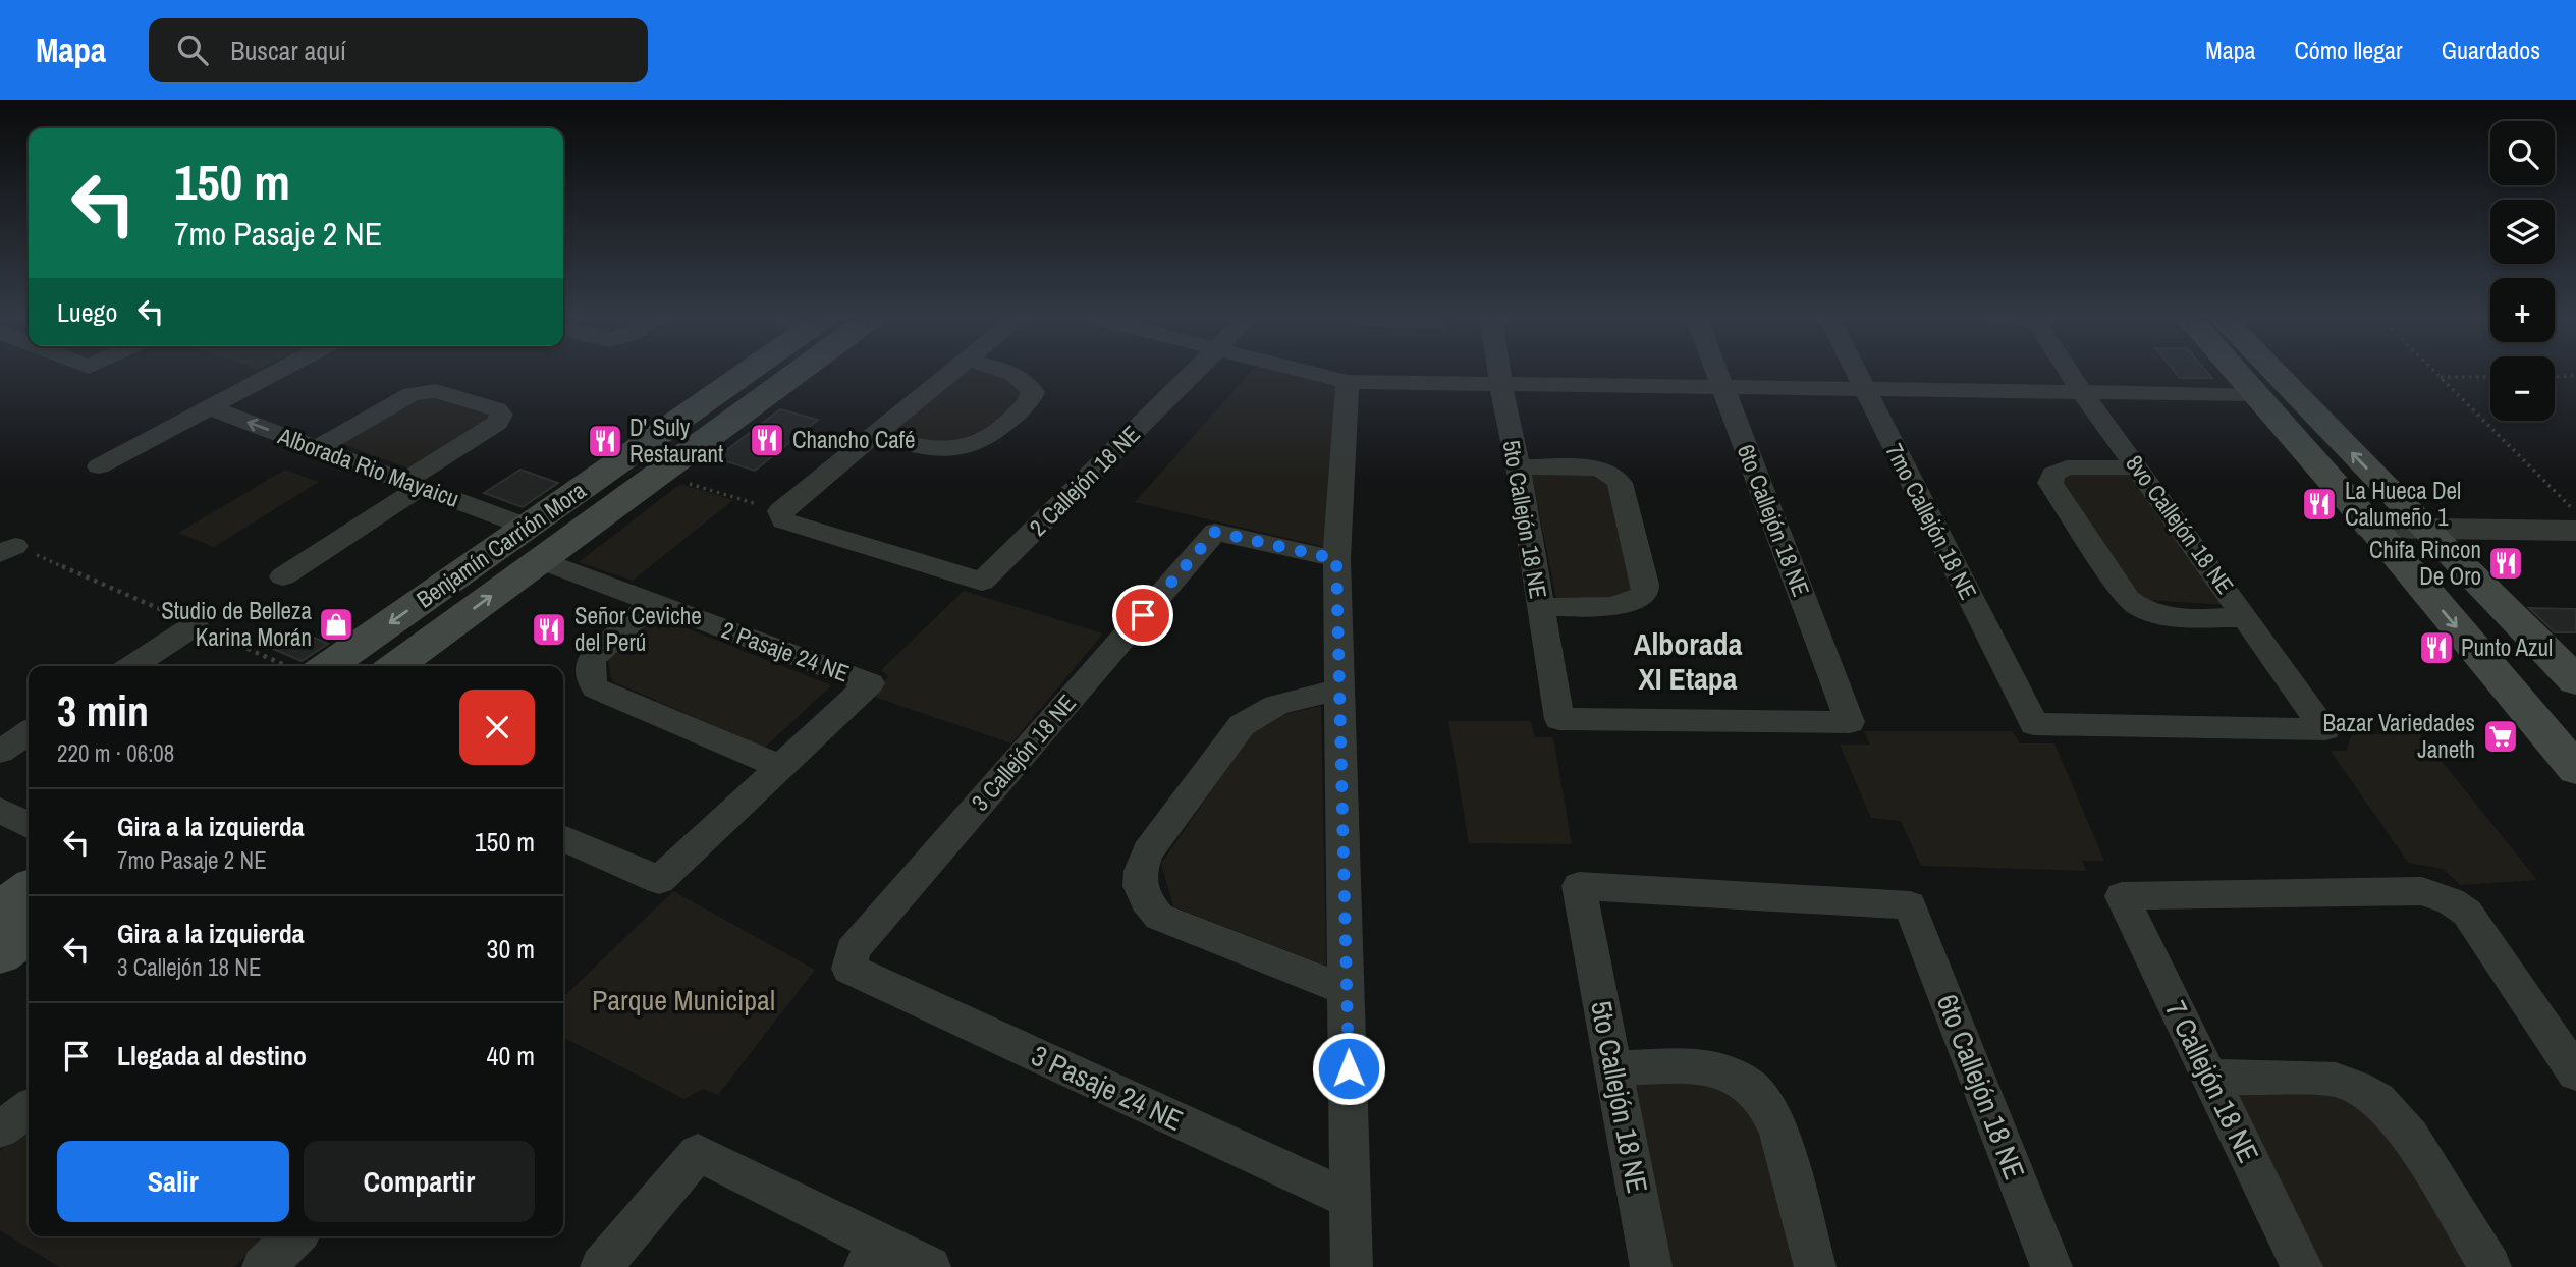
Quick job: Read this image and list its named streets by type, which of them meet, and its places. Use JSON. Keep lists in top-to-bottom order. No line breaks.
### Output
{"streets":{"main road":["Benjamín Carrión Mora"],"street":["Alborada Rio Mayaicu","2 Callejón 18 NE","5to Callejón 18 NE","6to Callejón 18 NE","7mo Callejón 18 NE","8vo Callejón 18 NE","2 Pasaje 24 NE","3 Callejón 18 NE","7 Callejón 18 NE","3 Pasaje 24 NE"]},"crossings":[["Alborada Rio Mayaicu","Benjamín Carrión Mora"],["5to Callejón 18 NE","6to Callejón 18 NE"],["7mo Callejón 18 NE","8vo Callejón 18 NE"],["Benjamín Carrión Mora","2 Pasaje 24 NE"],["3 Callejón 18 NE","3 Pasaje 24 NE"]],"districts":["Alborada XI Etapa"],"parks":["Parque Municipal"],"places":{"restaurant":["Chancho Café","D' Suly Restaurant","La Hueca Del Calumeño 1","Chifa Rincon De Oro","Señor Ceviche del Perú","Punto Azul"],"shop":["Studio de Belleza Karina Morán"],"supermarket":["Bazar Variedades Janeth"]},"page":{"header":"Mapa","search":"Buscar aquí","nav":["Mapa","Cómo llegar","Guardados"],"map_buttons":["+","−"],"turn":["150 m","7mo Pasaje 2 NE"],"then":"Luego","heading":["3 min","220 m · 06:08"],"list":[{"name":"Gira a la izquierda","note":"7mo Pasaje 2 NE","value":"150 m"},{"name":"Gira a la izquierda","note":"3 Callejón 18 NE","value":"30 m"},{"name":"Llegada al destino","value":"40 m"}],"buttons":["Salir","Compartir"]}}
